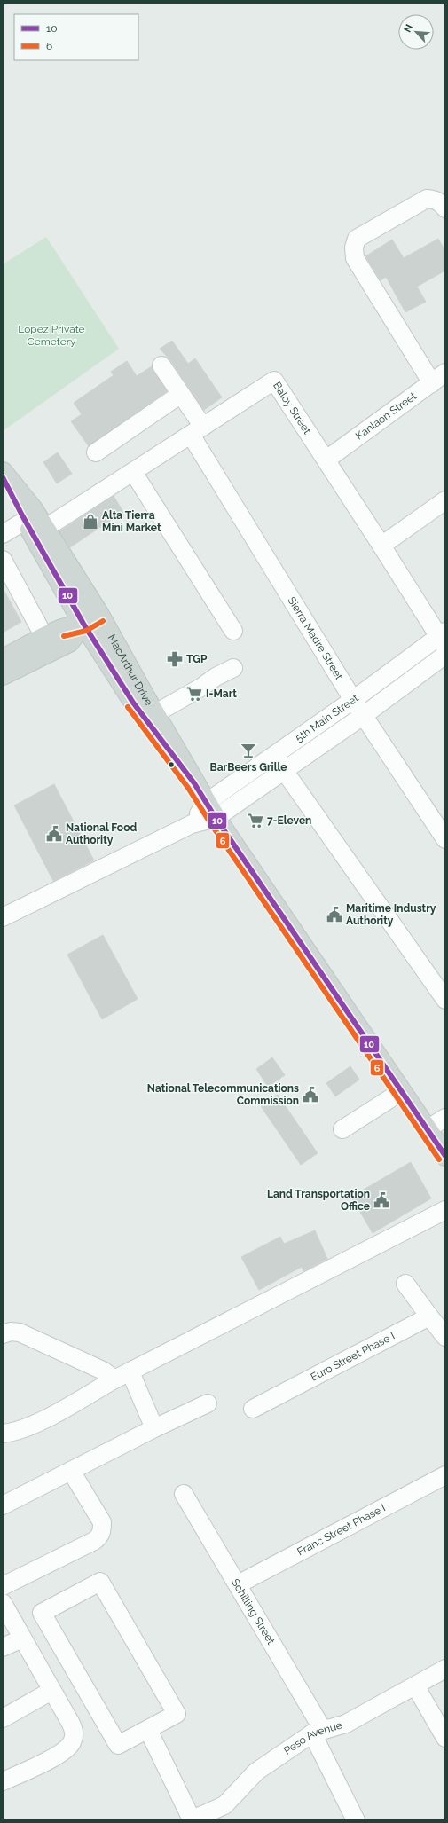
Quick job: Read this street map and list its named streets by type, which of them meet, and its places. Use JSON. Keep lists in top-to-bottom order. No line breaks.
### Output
{"streets":{"main road":["MacArthur Drive"],"street":["Baloy Street","Kanlaon Street","Sierra Madre Street","5th Main Street","Euro Street Phase I","Franc Street Phase I","Schilling Street","Peso Avenue"]},"crossings":[["Baloy Street","Kanlaon Street"],["Baloy Street","Sierra Madre Street"],["Baloy Street","MacArthur Drive"],["Baloy Street","5th Main Street"],["Sierra Madre Street","5th Main Street"],["MacArthur Drive","5th Main Street"],["Franc Street Phase I","Schilling Street"],["Schilling Street","Peso Avenue"]],"parks":["Lopez Private Cemetery"],"places":{"shop":["Alta Tierra Mini Market"],"pharmacy":["TGP"],"supermarket":["I-Mart","7-Eleven"],"bar":["BarBeers Grille"],"public building":["National Food Authority","Maritime Industry Authority","National Telecommunications Commission","Land Transportation Office"]},"lines":["transit line 10","transit line 6"],"legend":["10","6"],"north":"top left"}
